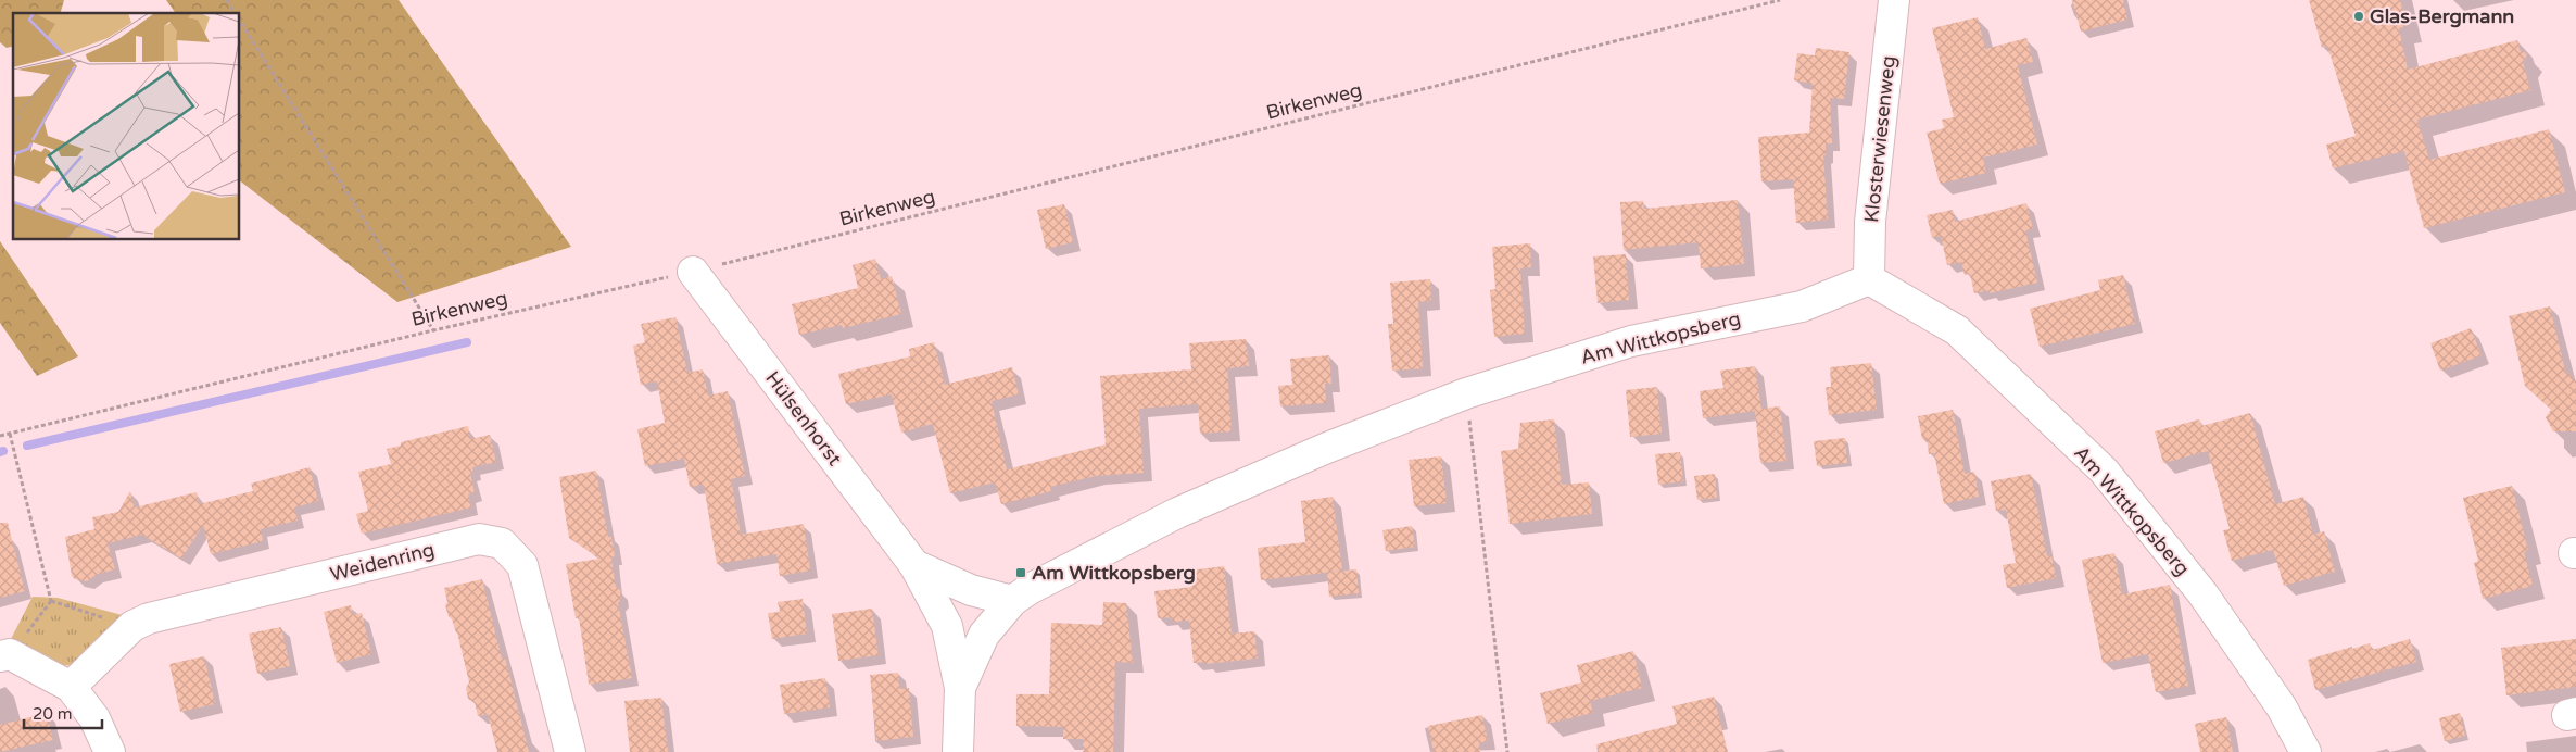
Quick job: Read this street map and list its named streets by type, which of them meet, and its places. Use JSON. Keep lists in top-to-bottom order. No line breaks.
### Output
{"streets":{"street":["Klosterwiesenweg","Am Wittkopsberg","Hülsenhorst","Weidenring"],"path":["Birkenweg"]},"crossings":[["Birkenweg","Hülsenhorst"],["Klosterwiesenweg","Am Wittkopsberg"],["Am Wittkopsberg","Hülsenhorst"]],"places":{"other":["Glas-Bergmann"],"transit":["Am Wittkopsberg"]},"scale_bar":"20 m"}
